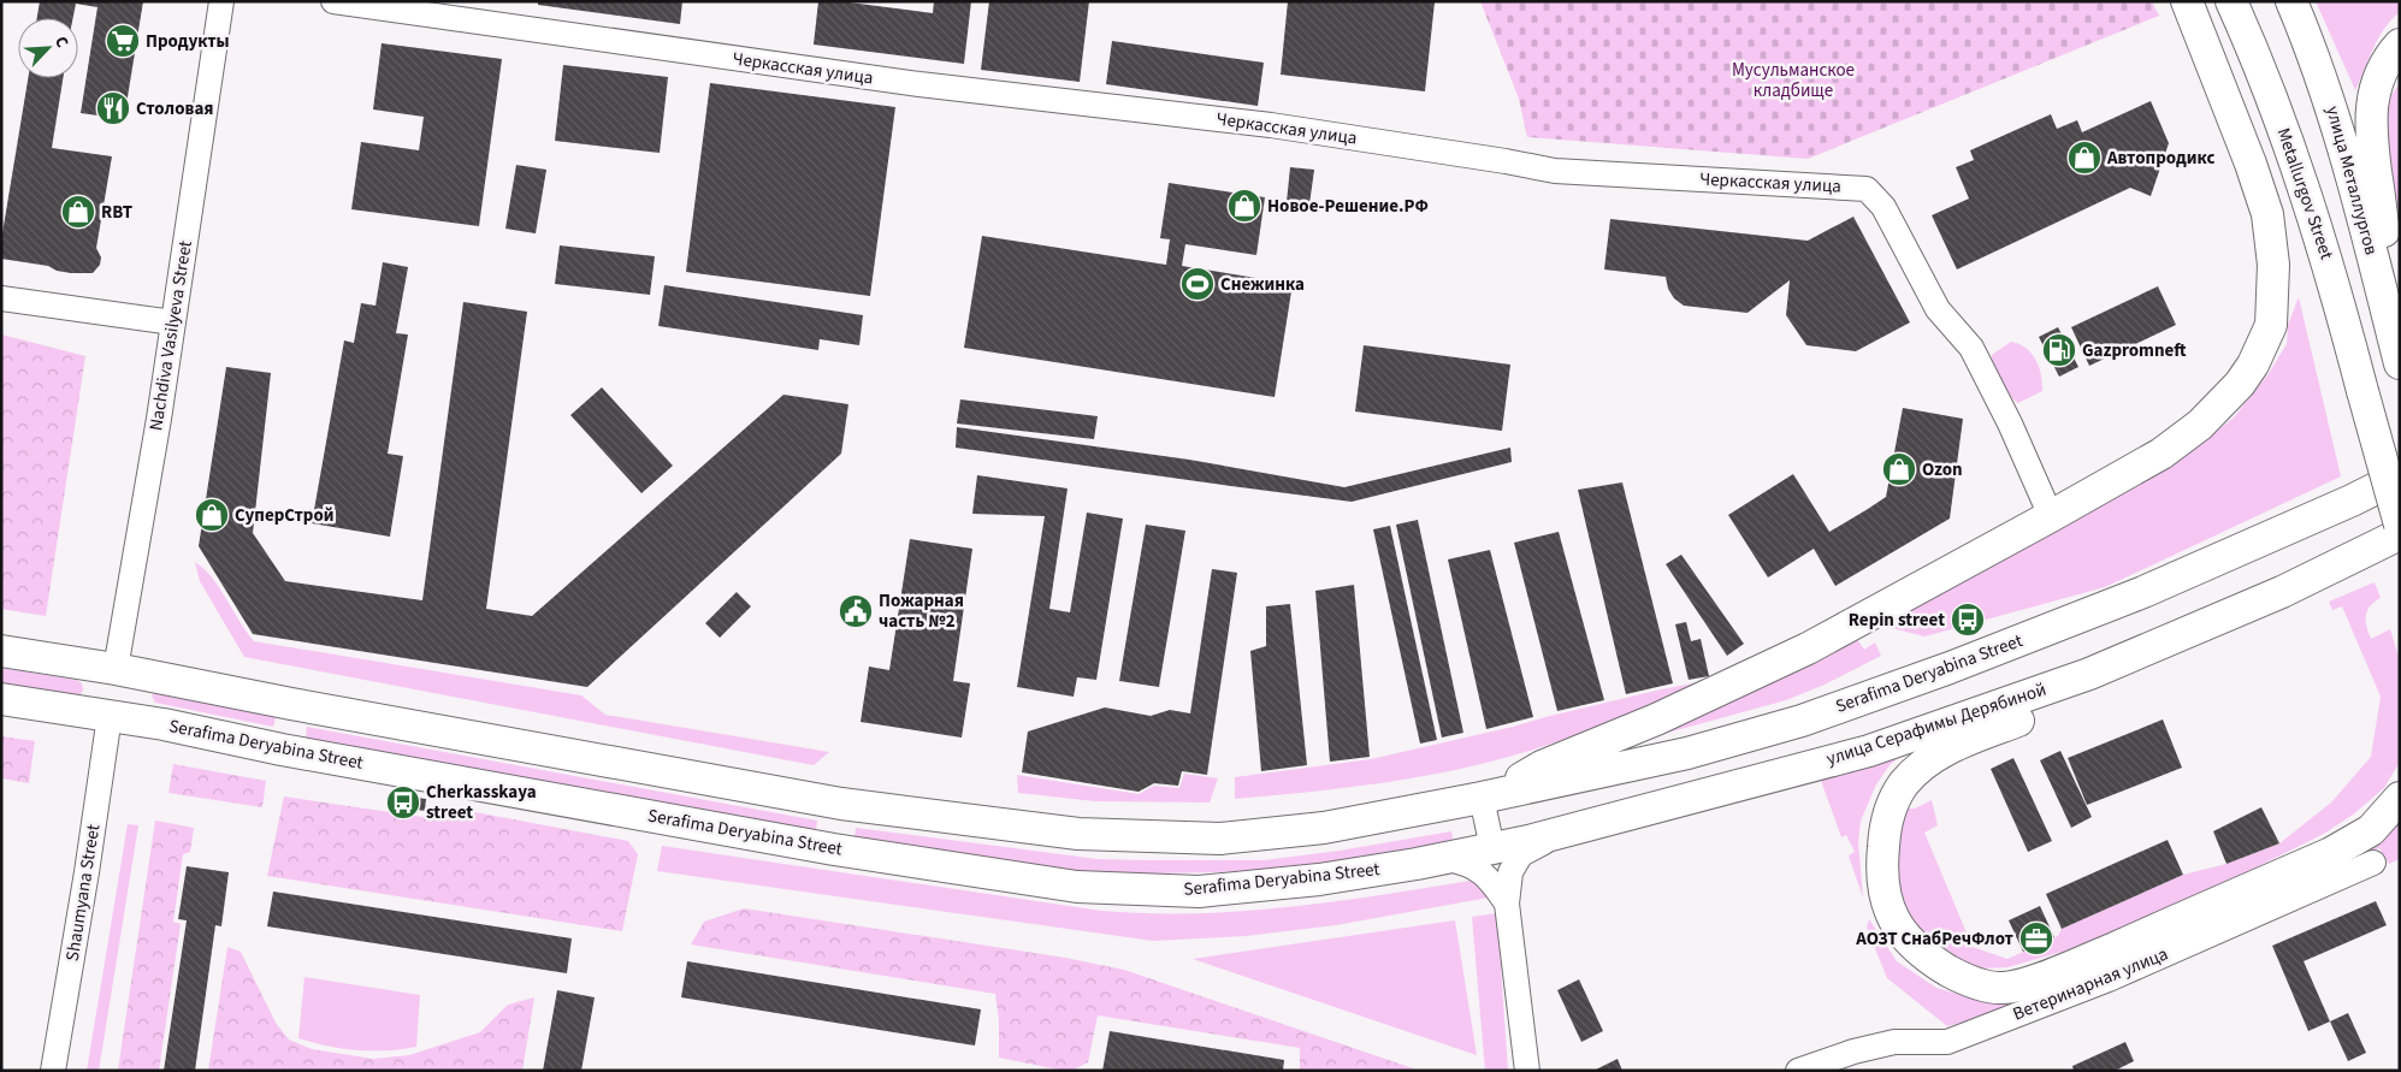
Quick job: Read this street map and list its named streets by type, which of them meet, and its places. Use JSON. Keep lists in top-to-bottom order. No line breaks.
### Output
{"streets":{"main road":["улица Металлургов","Metallurgov Street","Serafima Deryabina Street","улица Серафимы Дерябиной"],"street":["Черкасская улица","Nachdiva Vasilyeva Street","Shaumyana Street","Ветеринарная улица"]},"crossings":[["Nachdiva Vasilyeva Street","Serafima Deryabina Street"],["Serafima Deryabina Street","улица Серафимы Дерябиной"],["Serafima Deryabina Street","Shaumyana Street"]],"parks":["Мусульманское кладбище"],"places":{"supermarket":["Продукты"],"restaurant":["Столовая"],"shop":["Автопродикс","Новое-Решение.РФ","RBT","Ozon","СуперСтрой"],"sports":["Снежинка"],"fuel station":["Gazpromneft"],"public building":["Пожарная часть №2"],"bus stop":["Repin street","Cherkasskaya street"],"office":["АОЗТ СнабРечФлот"]},"north":"top right"}
